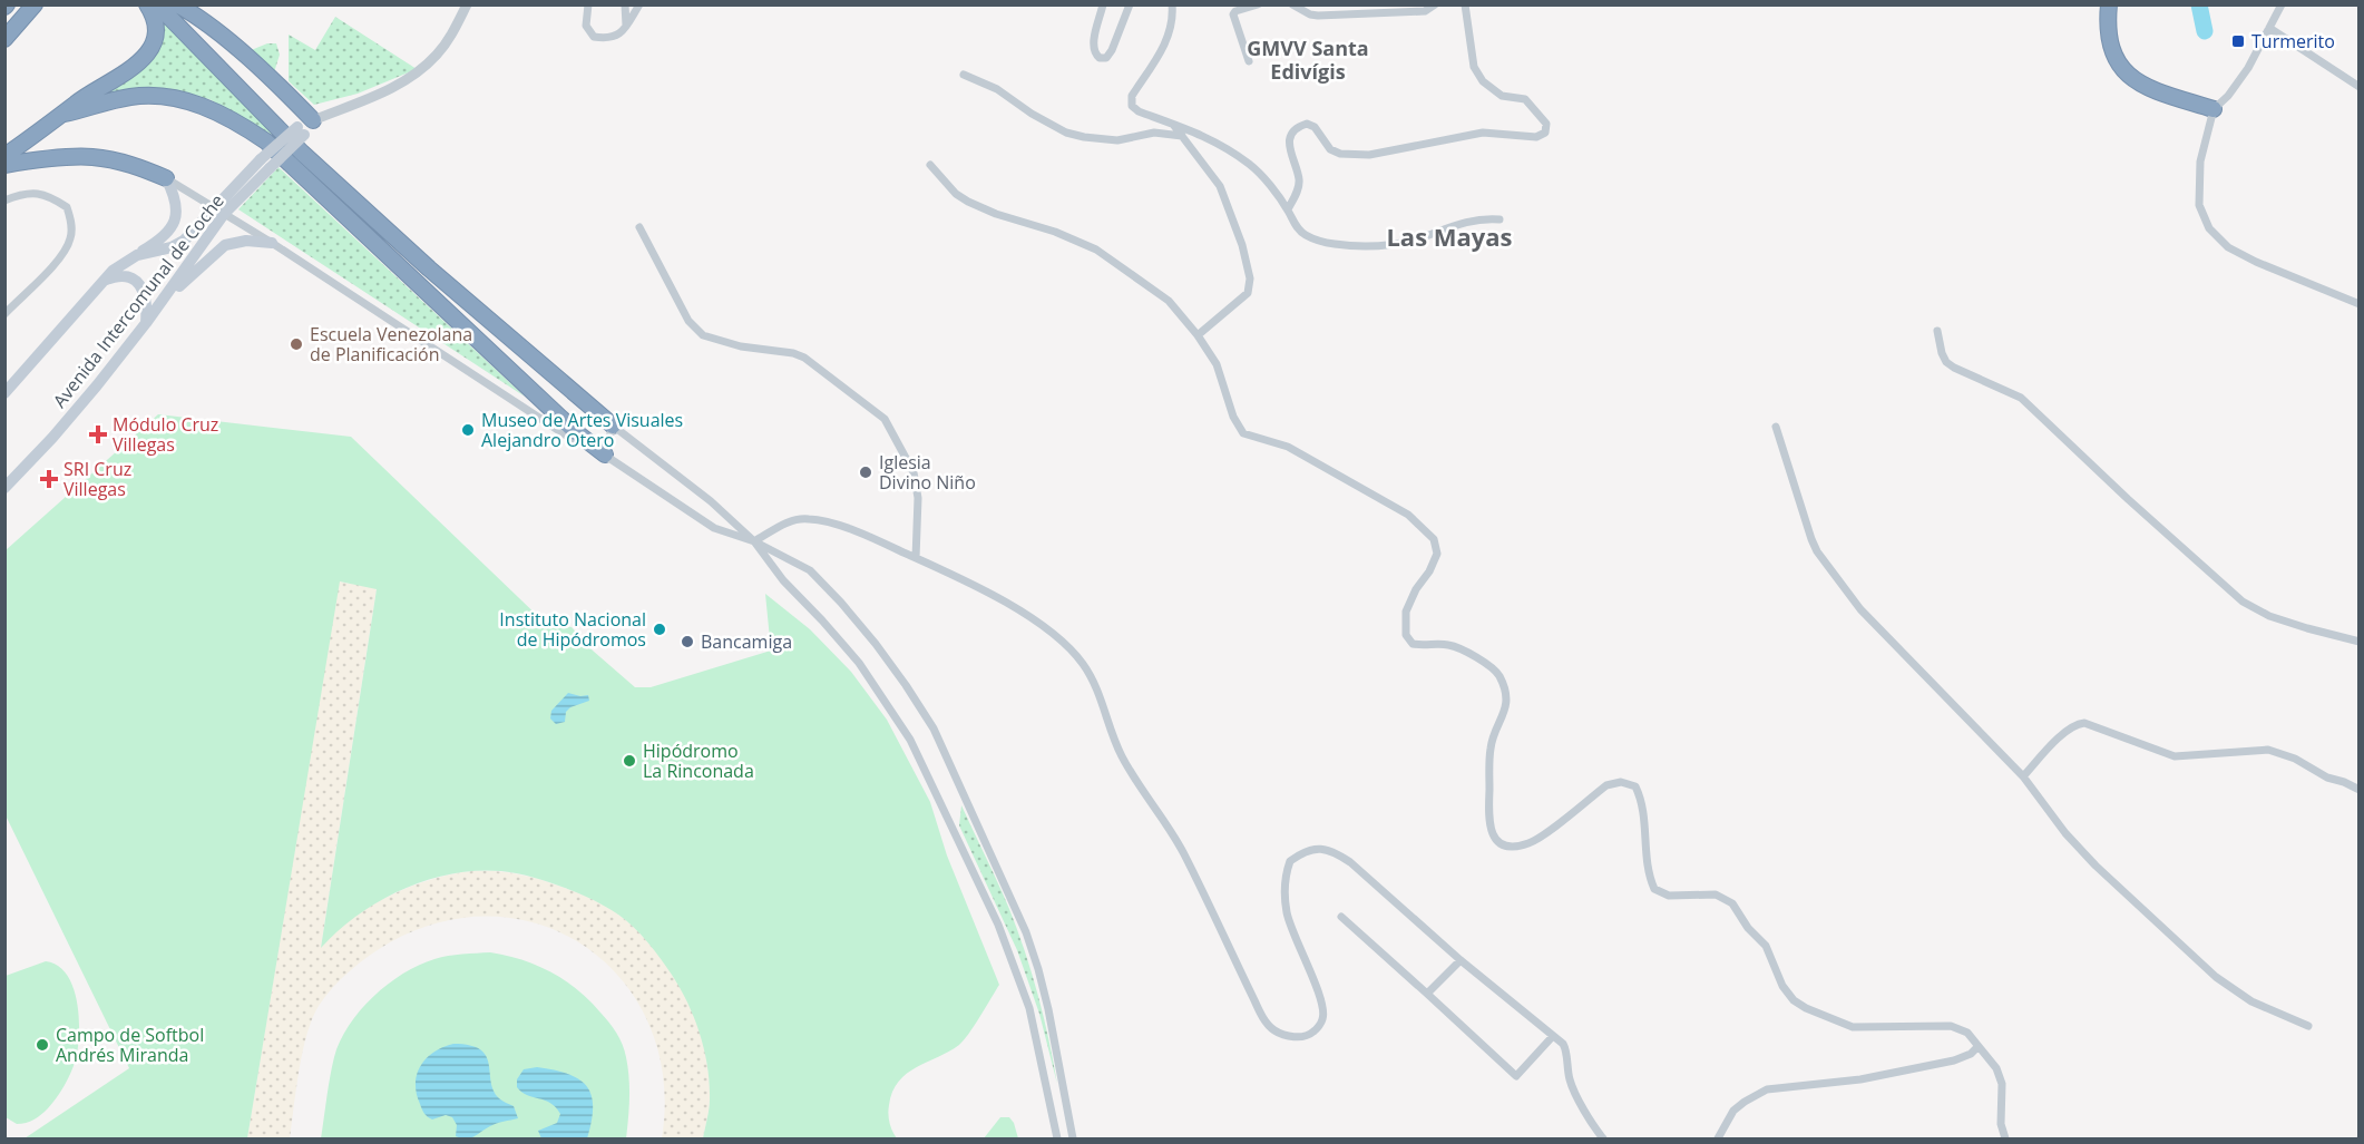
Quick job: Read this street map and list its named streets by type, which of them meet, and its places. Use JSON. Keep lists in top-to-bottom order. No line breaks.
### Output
{"streets":{"main road":["Avenida Intercomunal de Coche"]},"districts":["GMVV Santa Edivígis","Las Mayas"],"places":{"transit":["Turmerito"],"other":["Escuela Venezolana de Planificación","Museo de Artes Visuales Alejandro Otero","Iglesia Divino Niño","Instituto Nacional de Hipódromos","Bancamiga","Hipódromo La Rinconada","Campo de Softbol Andrés Miranda"],"health":["Módulo Cruz Villegas","SRI Cruz Villegas"]}}
